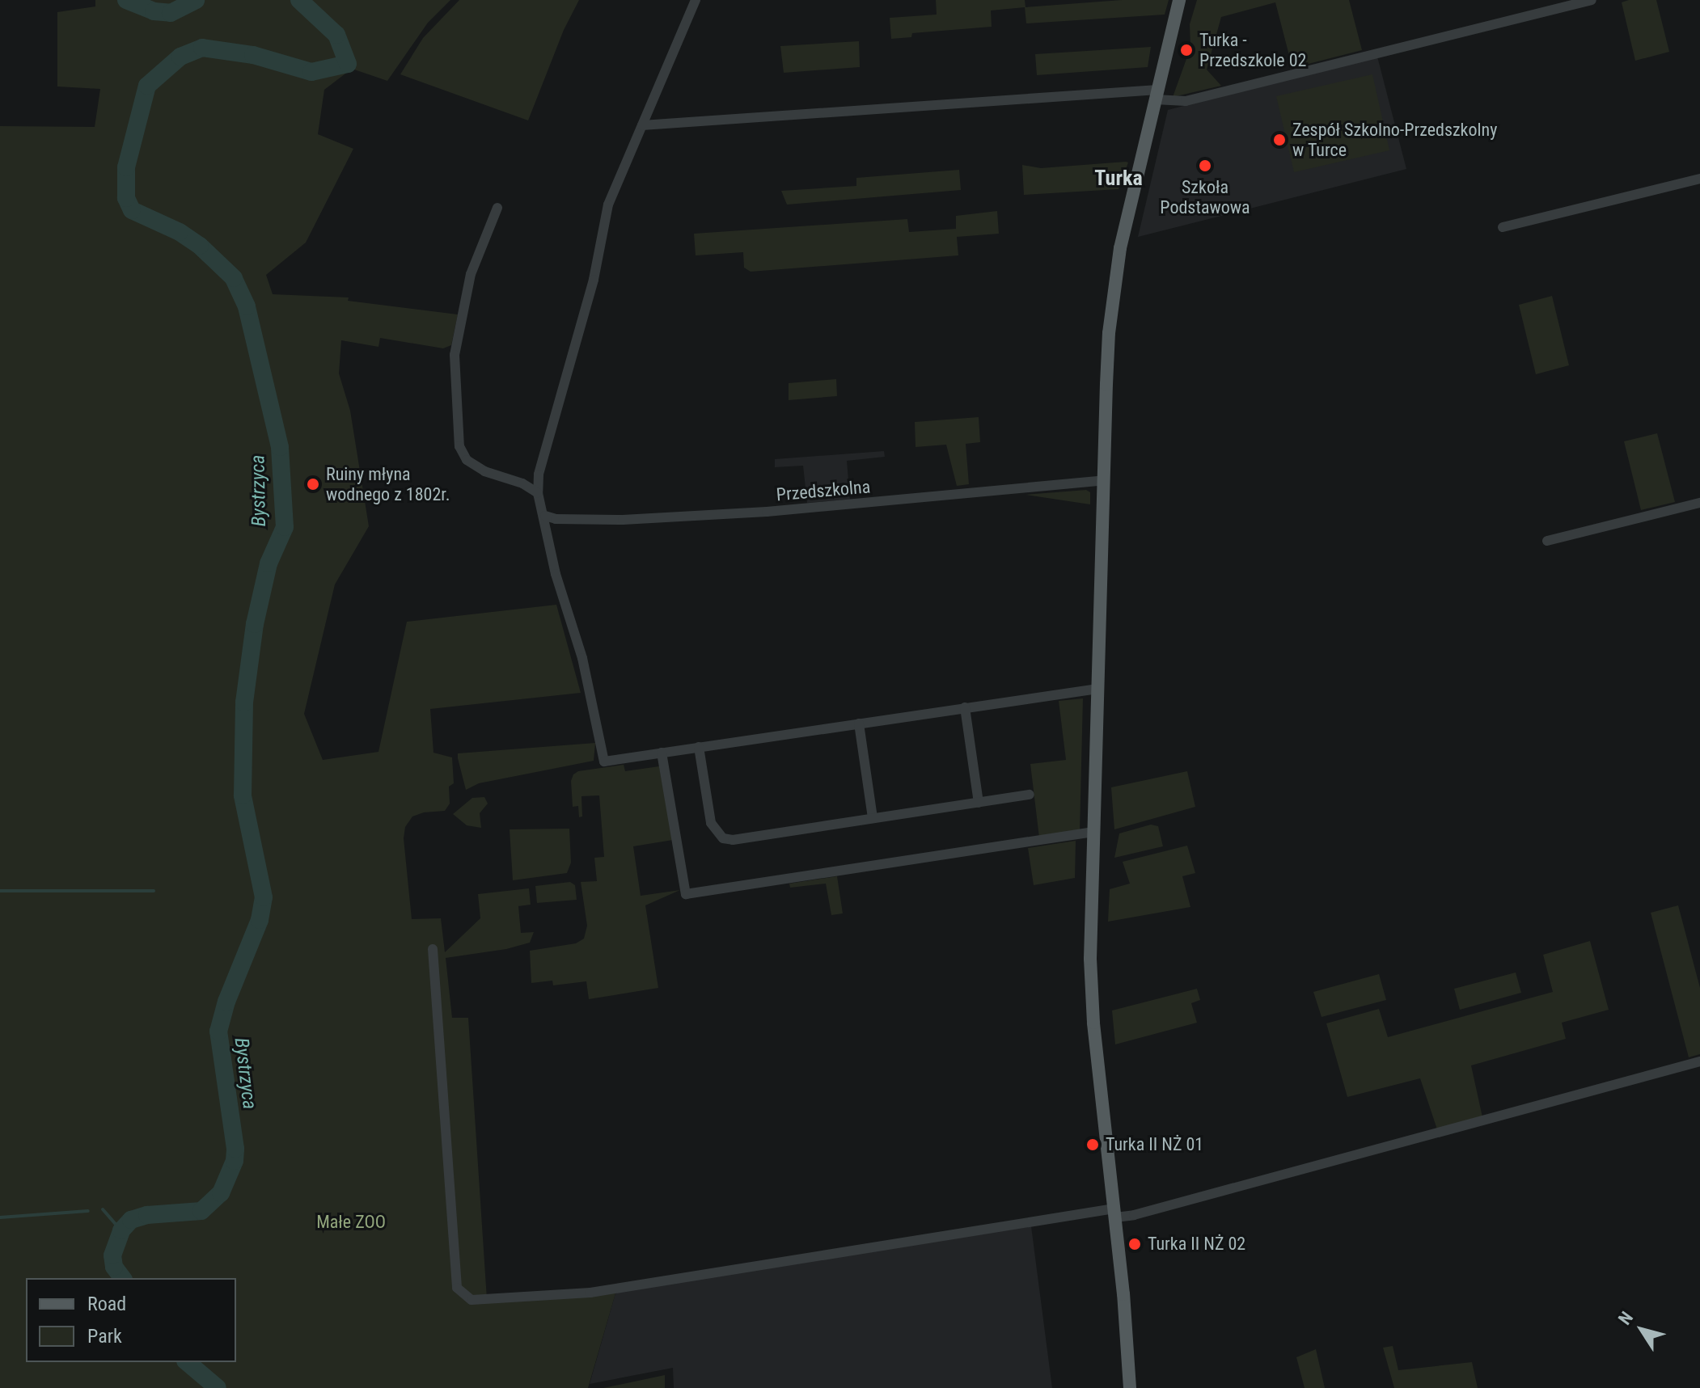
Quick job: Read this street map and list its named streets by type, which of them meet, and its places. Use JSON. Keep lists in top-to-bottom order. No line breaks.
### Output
{"streets":{"street":["Przedszkolna"]},"districts":["Turka"],"water":["Bystrzyca"],"parks":["Małe ZOO"],"places":["Turka - Przedszkole 02","Zespół Szkolno-Przedszkolny w Turce","Szkoła Podstawowa","Ruiny młyna wodnego z 1802r.","Turka II NŻ 01","Turka II NŻ 02"],"legend":["Road","Park"],"north":"top left"}
